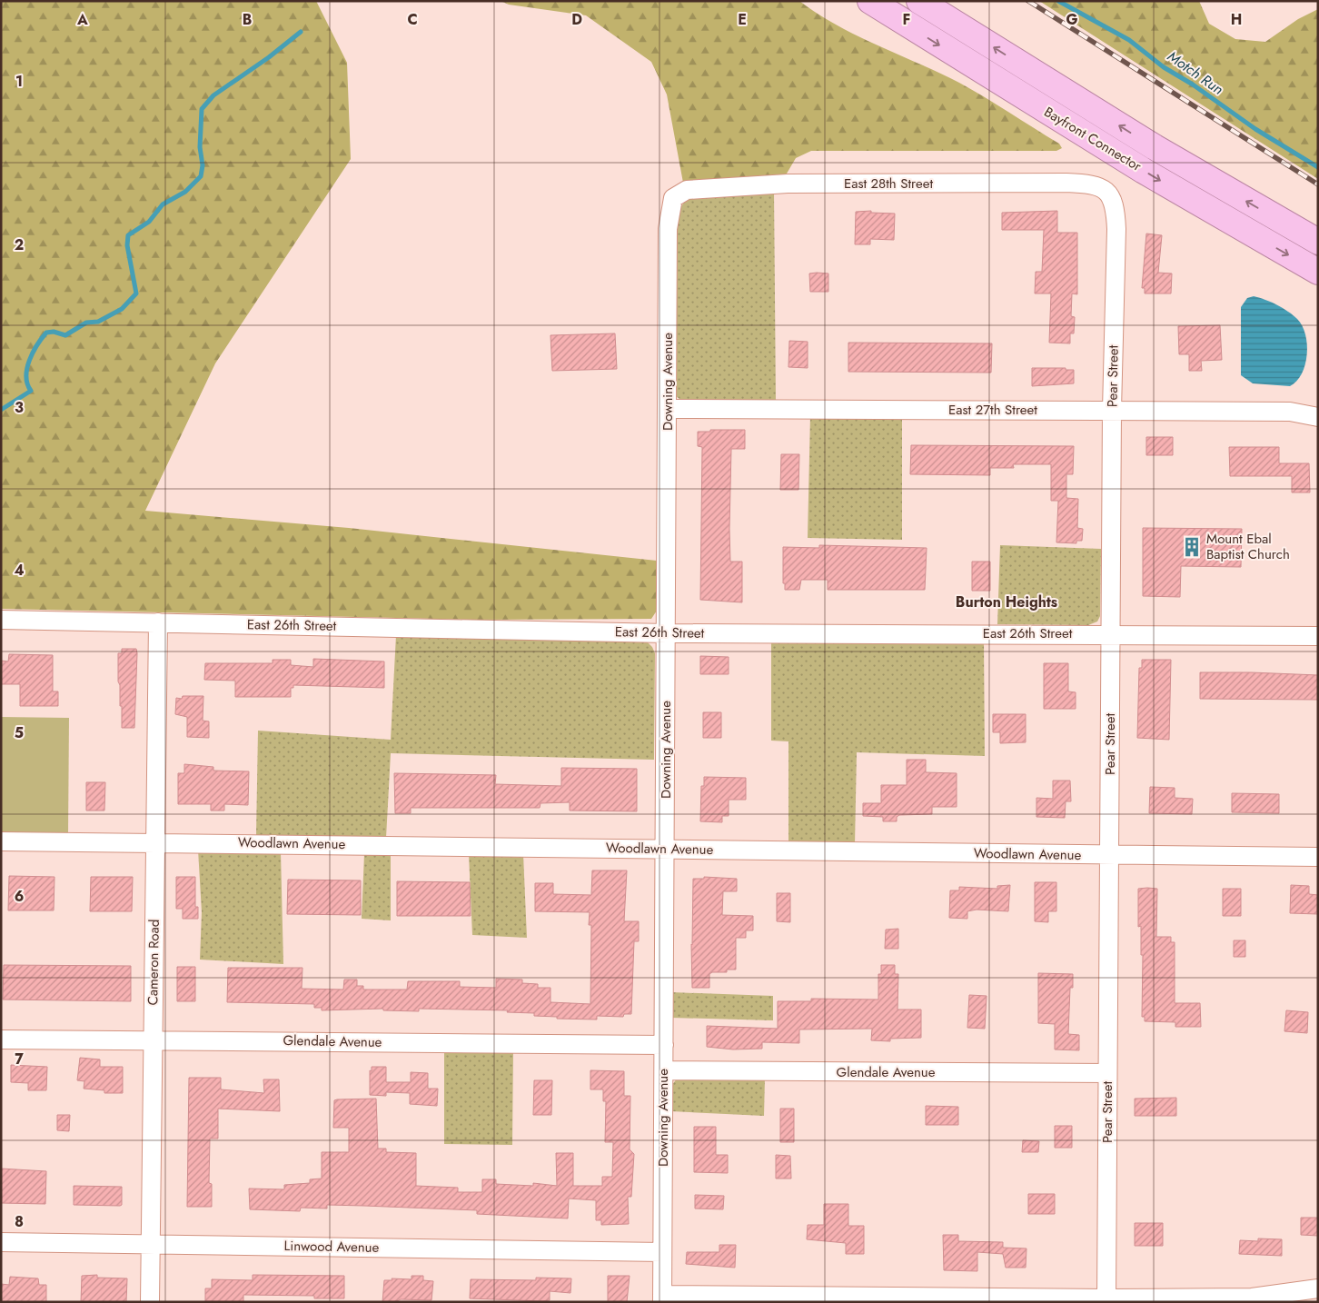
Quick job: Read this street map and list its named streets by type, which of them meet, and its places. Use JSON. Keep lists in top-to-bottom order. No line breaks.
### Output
{"streets":{"highway":["Bayfront Connector"],"street":["East 28th Street","Pear Street","Downing Avenue","East 27th Street","East 26th Street","Woodlawn Avenue","Cameron Road","Glendale Avenue","Linwood Avenue"]},"crossings":[["East 28th Street","Pear Street"],["East 28th Street","Downing Avenue"],["Pear Street","East 27th Street"],["Pear Street","East 26th Street"],["Pear Street","Woodlawn Avenue"],["Pear Street","Glendale Avenue"],["Downing Avenue","East 27th Street"],["Downing Avenue","East 26th Street"],["Downing Avenue","Woodlawn Avenue"],["Downing Avenue","Glendale Avenue"],["Downing Avenue","Linwood Avenue"],["East 26th Street","Cameron Road"],["Woodlawn Avenue","Cameron Road"],["Cameron Road","Glendale Avenue"],["Cameron Road","Linwood Avenue"]],"districts":["Burton Heights"],"water":["Motch Run"],"places":{"building":["Mount Ebal Baptist Church"]},"grid":{"columns":["A","B","C","D","E","F","G","H"],"rows":["1","2","3","4","5","6","7","8"]}}
